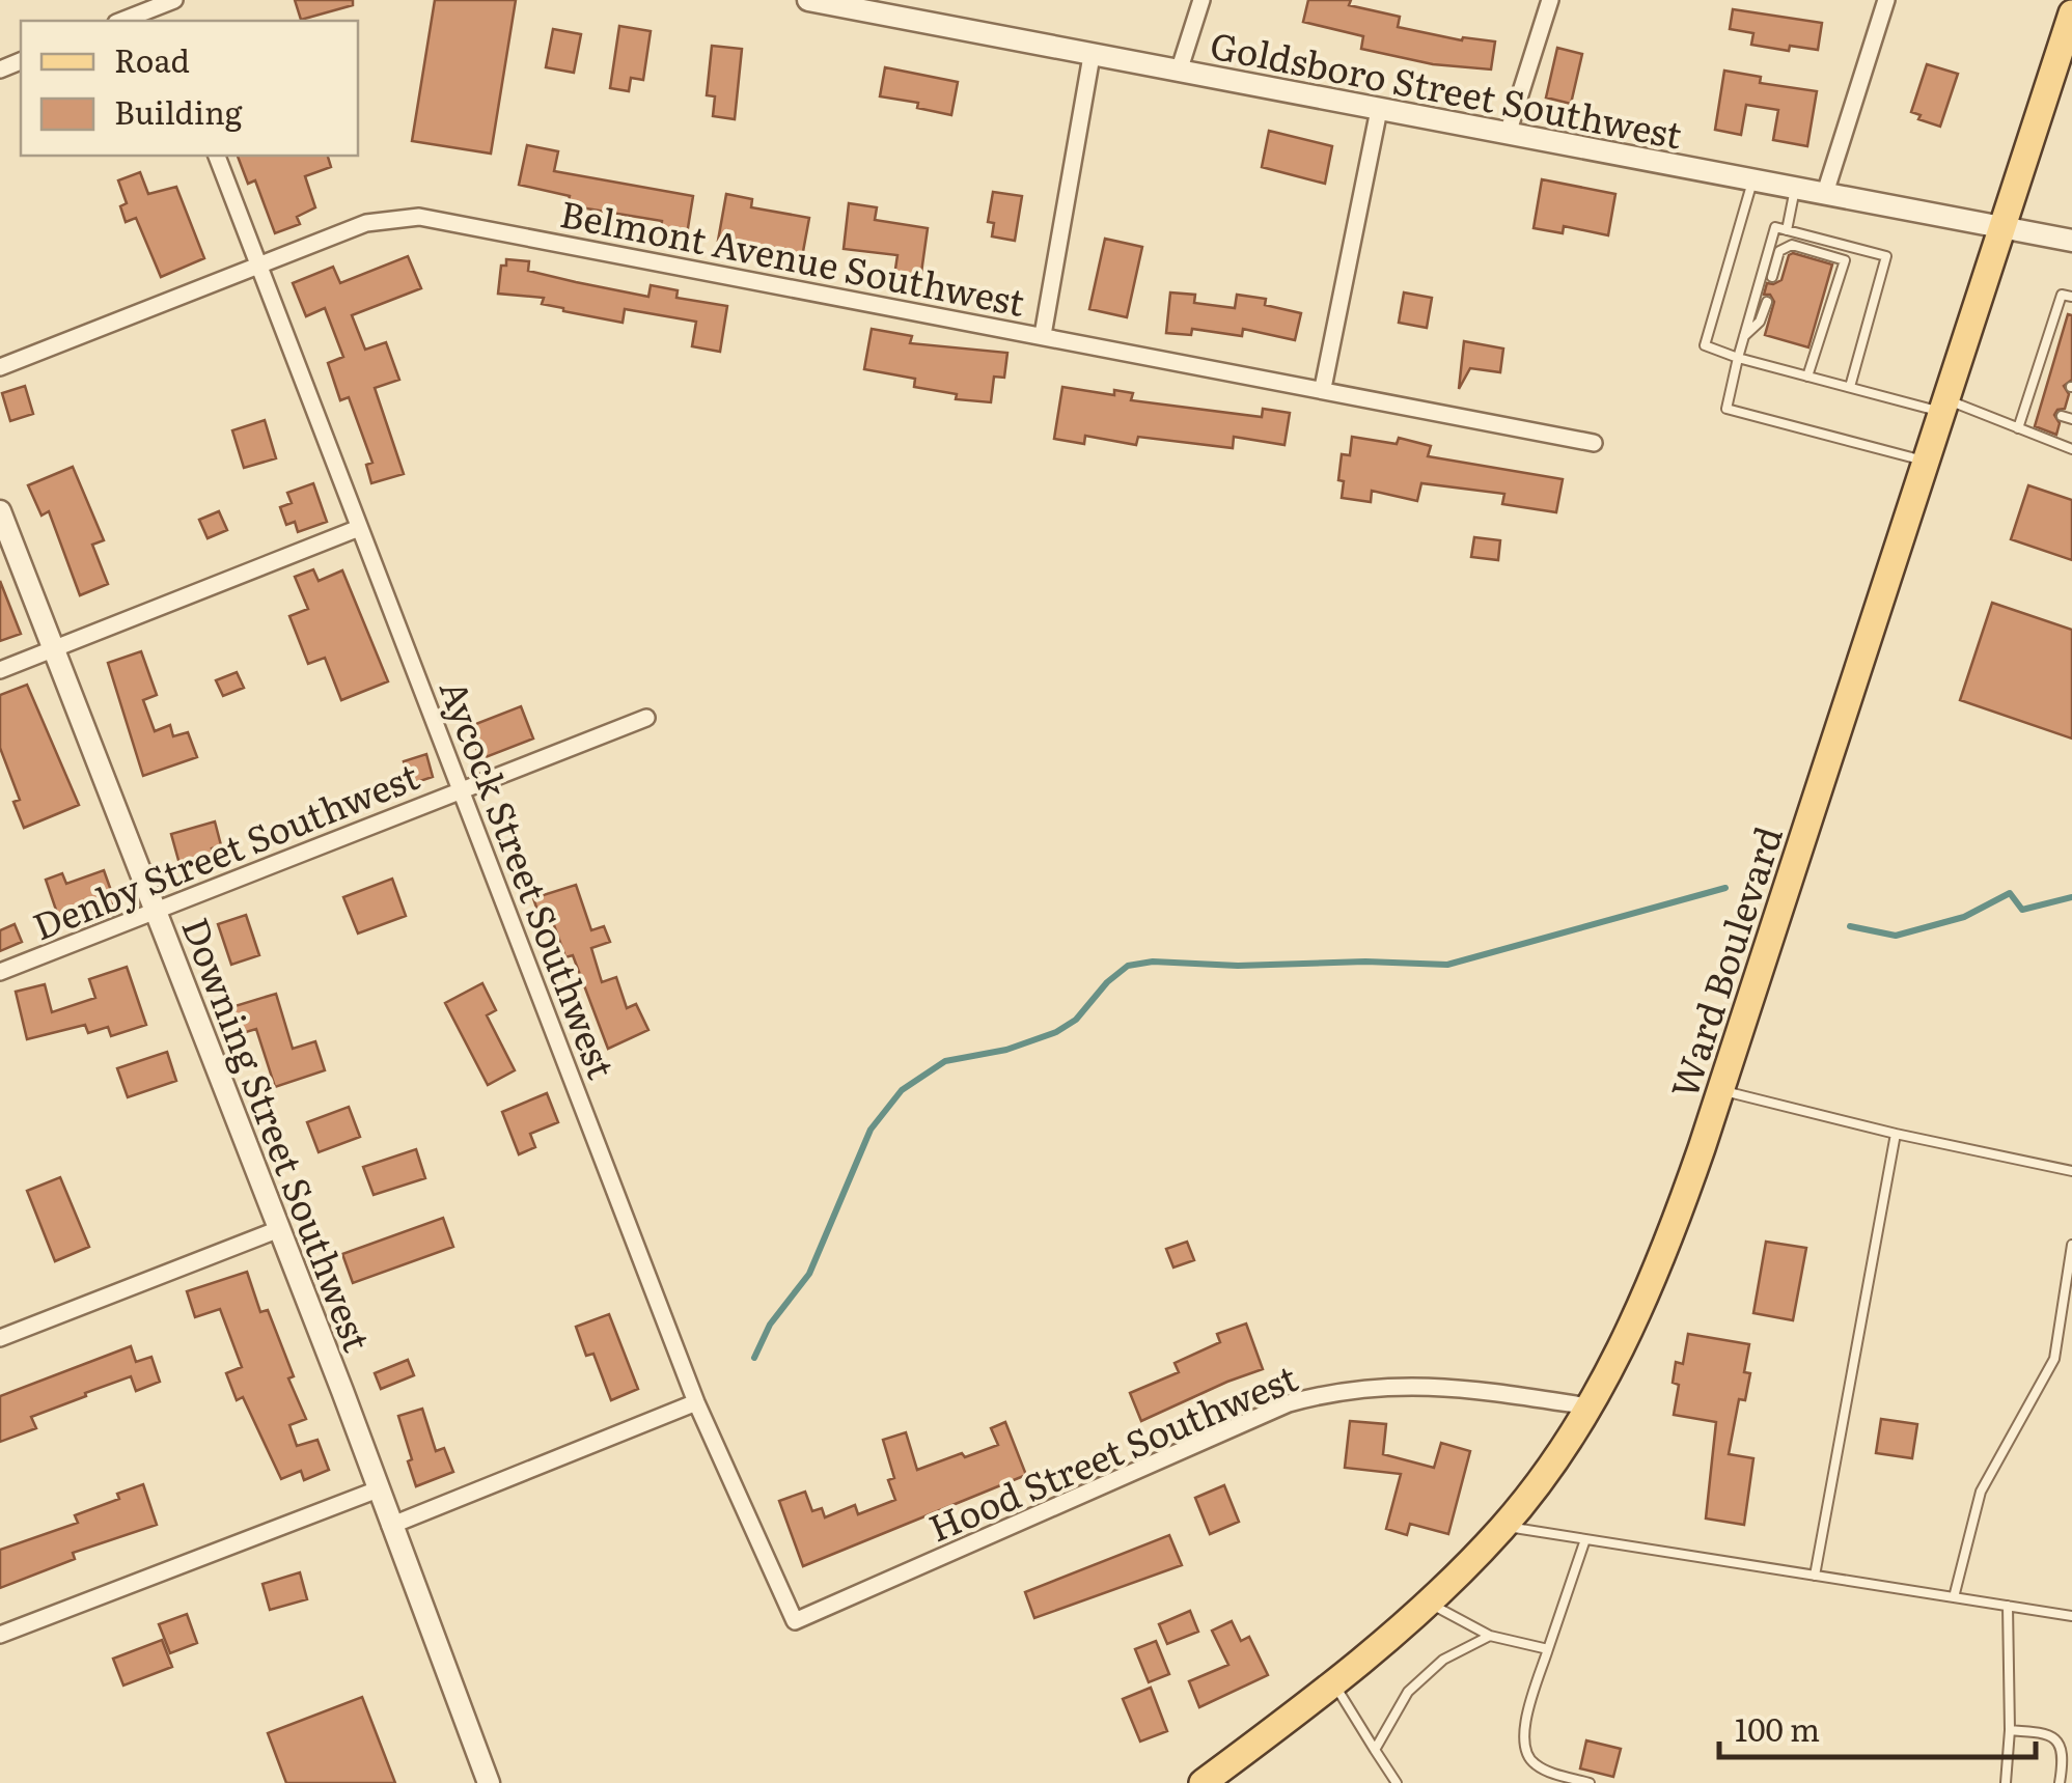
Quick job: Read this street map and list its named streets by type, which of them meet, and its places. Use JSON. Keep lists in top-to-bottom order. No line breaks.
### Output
{"streets":{"main road":["Ward Boulevard"],"street":["Goldsboro Street Southwest","Belmont Avenue Southwest","Denby Street Southwest","Aycock Street Southwest","Downing Street Southwest","Hood Street Southwest"]},"crossings":[["Goldsboro Street Southwest","Ward Boulevard"],["Belmont Avenue Southwest","Aycock Street Southwest"],["Denby Street Southwest","Aycock Street Southwest"],["Denby Street Southwest","Downing Street Southwest"],["Aycock Street Southwest","Hood Street Southwest"],["Ward Boulevard","Hood Street Southwest"]],"legend":["Road","Building"],"scale_bar":"100 m"}
